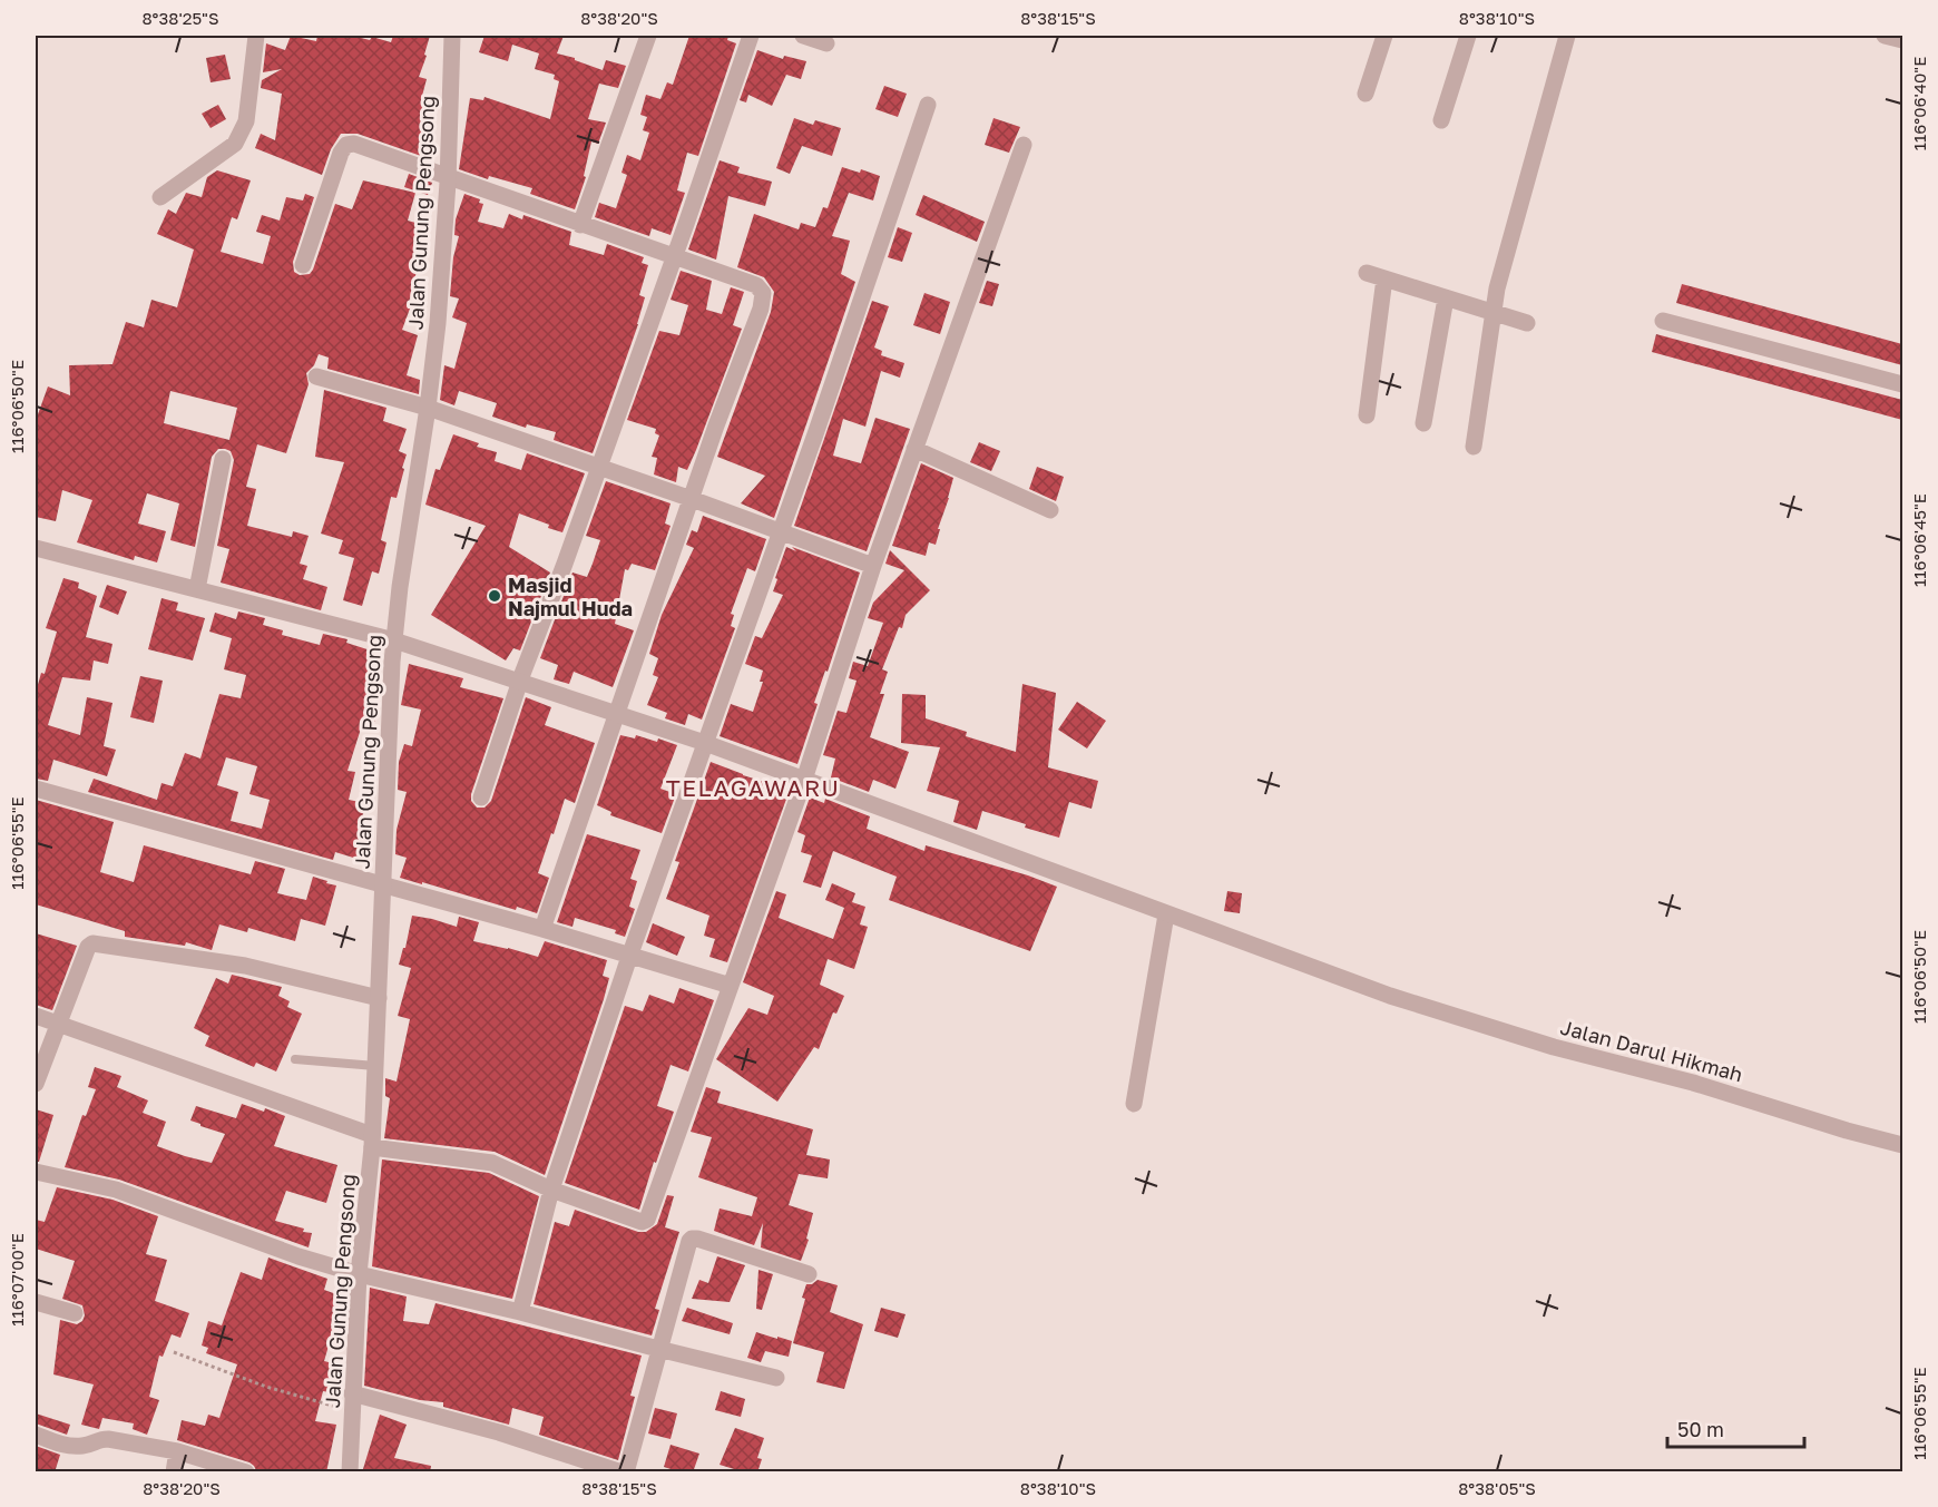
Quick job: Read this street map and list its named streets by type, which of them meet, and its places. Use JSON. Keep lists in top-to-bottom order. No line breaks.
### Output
{"streets":{"street":["Jalan Gunung Pengsong","Jalan Darul Hikmah"]},"crossings":[["Jalan Gunung Pengsong","Jalan Darul Hikmah"]],"districts":["TELAGAWARU"],"places":["Masjid Najmul Huda"],"scale_bar":"50 m","coordinates":["8°38'25\"S","8°38'20\"S","8°38'15\"S","8°38'10\"S","116°06'40\"E","116°06'50\"E","116°06'45\"E","116°06'55\"E","116°07'00\"E","8°38'05\"S"]}
